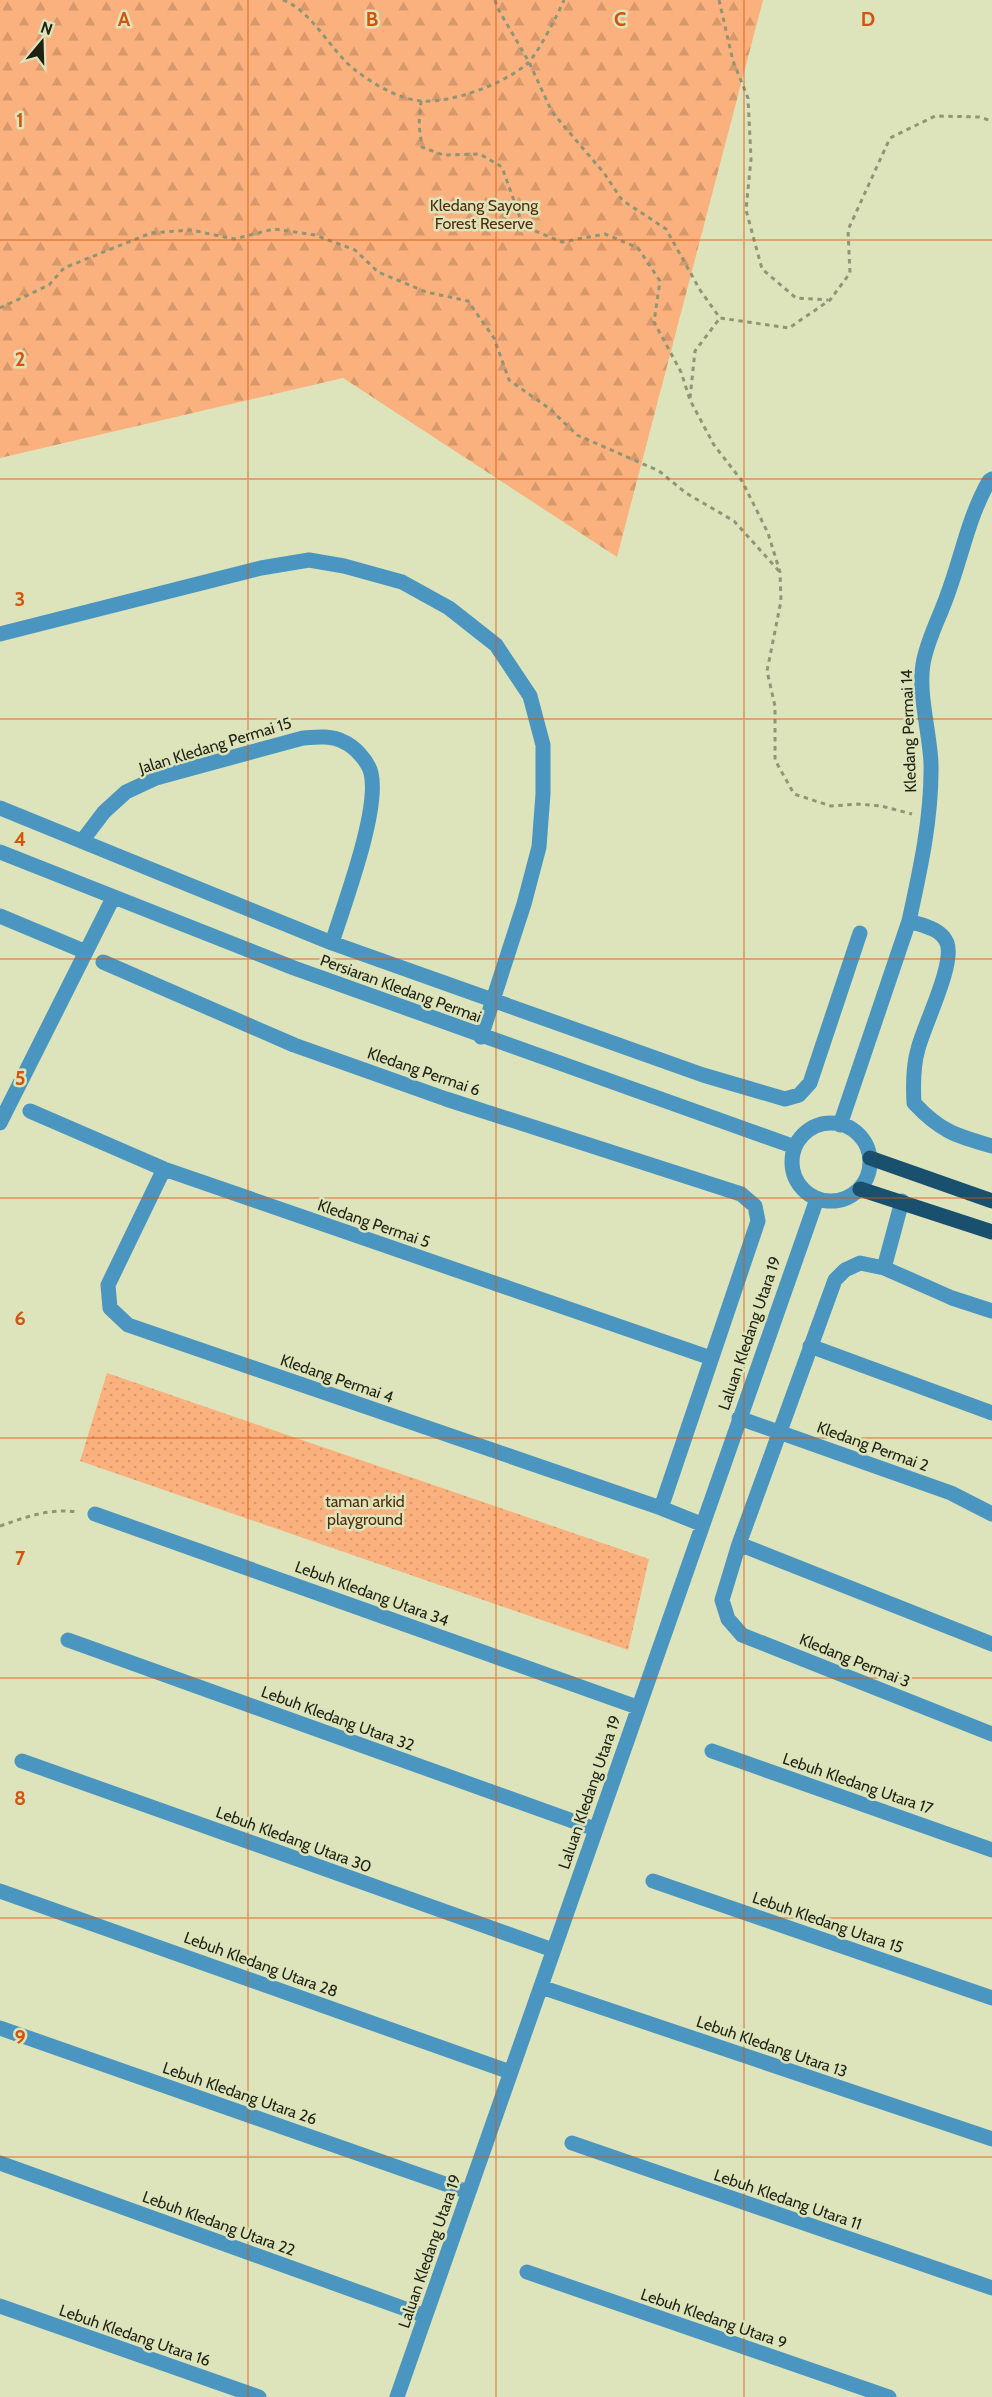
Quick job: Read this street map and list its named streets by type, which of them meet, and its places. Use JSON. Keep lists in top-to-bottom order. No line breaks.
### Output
{"streets":{"street":["Kledang Permai 14","Jalan Kledang Permai 15","Persiaran Kledang Permai","Kledang Permai 6","Kledang Permai 5","Laluan Kledang Utara 19","Kledang Permai 4","Kledang Permai 2","Lebuh Kledang Utara 34","Kledang Permai 3","Lebuh Kledang Utara 32","Lebuh Kledang Utara 17","Lebuh Kledang Utara 30","Lebuh Kledang Utara 15","Lebuh Kledang Utara 28","Lebuh Kledang Utara 13","Lebuh Kledang Utara 26","Lebuh Kledang Utara 11","Lebuh Kledang Utara 22","Lebuh Kledang Utara 9","Lebuh Kledang Utara 16"]},"crossings":[["Kledang Permai 14","Persiaran Kledang Permai"],["Kledang Permai 14","Laluan Kledang Utara 19"],["Persiaran Kledang Permai","Laluan Kledang Utara 19"],["Kledang Permai 6","Kledang Permai 5"],["Kledang Permai 5","Kledang Permai 4"],["Laluan Kledang Utara 19","Kledang Permai 4"],["Laluan Kledang Utara 19","Kledang Permai 2"],["Laluan Kledang Utara 19","Lebuh Kledang Utara 34"],["Laluan Kledang Utara 19","Lebuh Kledang Utara 32"],["Laluan Kledang Utara 19","Lebuh Kledang Utara 30"],["Laluan Kledang Utara 19","Lebuh Kledang Utara 28"],["Laluan Kledang Utara 19","Lebuh Kledang Utara 13"],["Laluan Kledang Utara 19","Lebuh Kledang Utara 26"],["Laluan Kledang Utara 19","Lebuh Kledang Utara 22"]],"parks":["Kledang Sayong Forest Reserve","taman arkid playground"],"north":"top","grid":{"columns":["A","B","C","D"],"rows":["1","2","3","4","5","6","7","8","9"]}}
